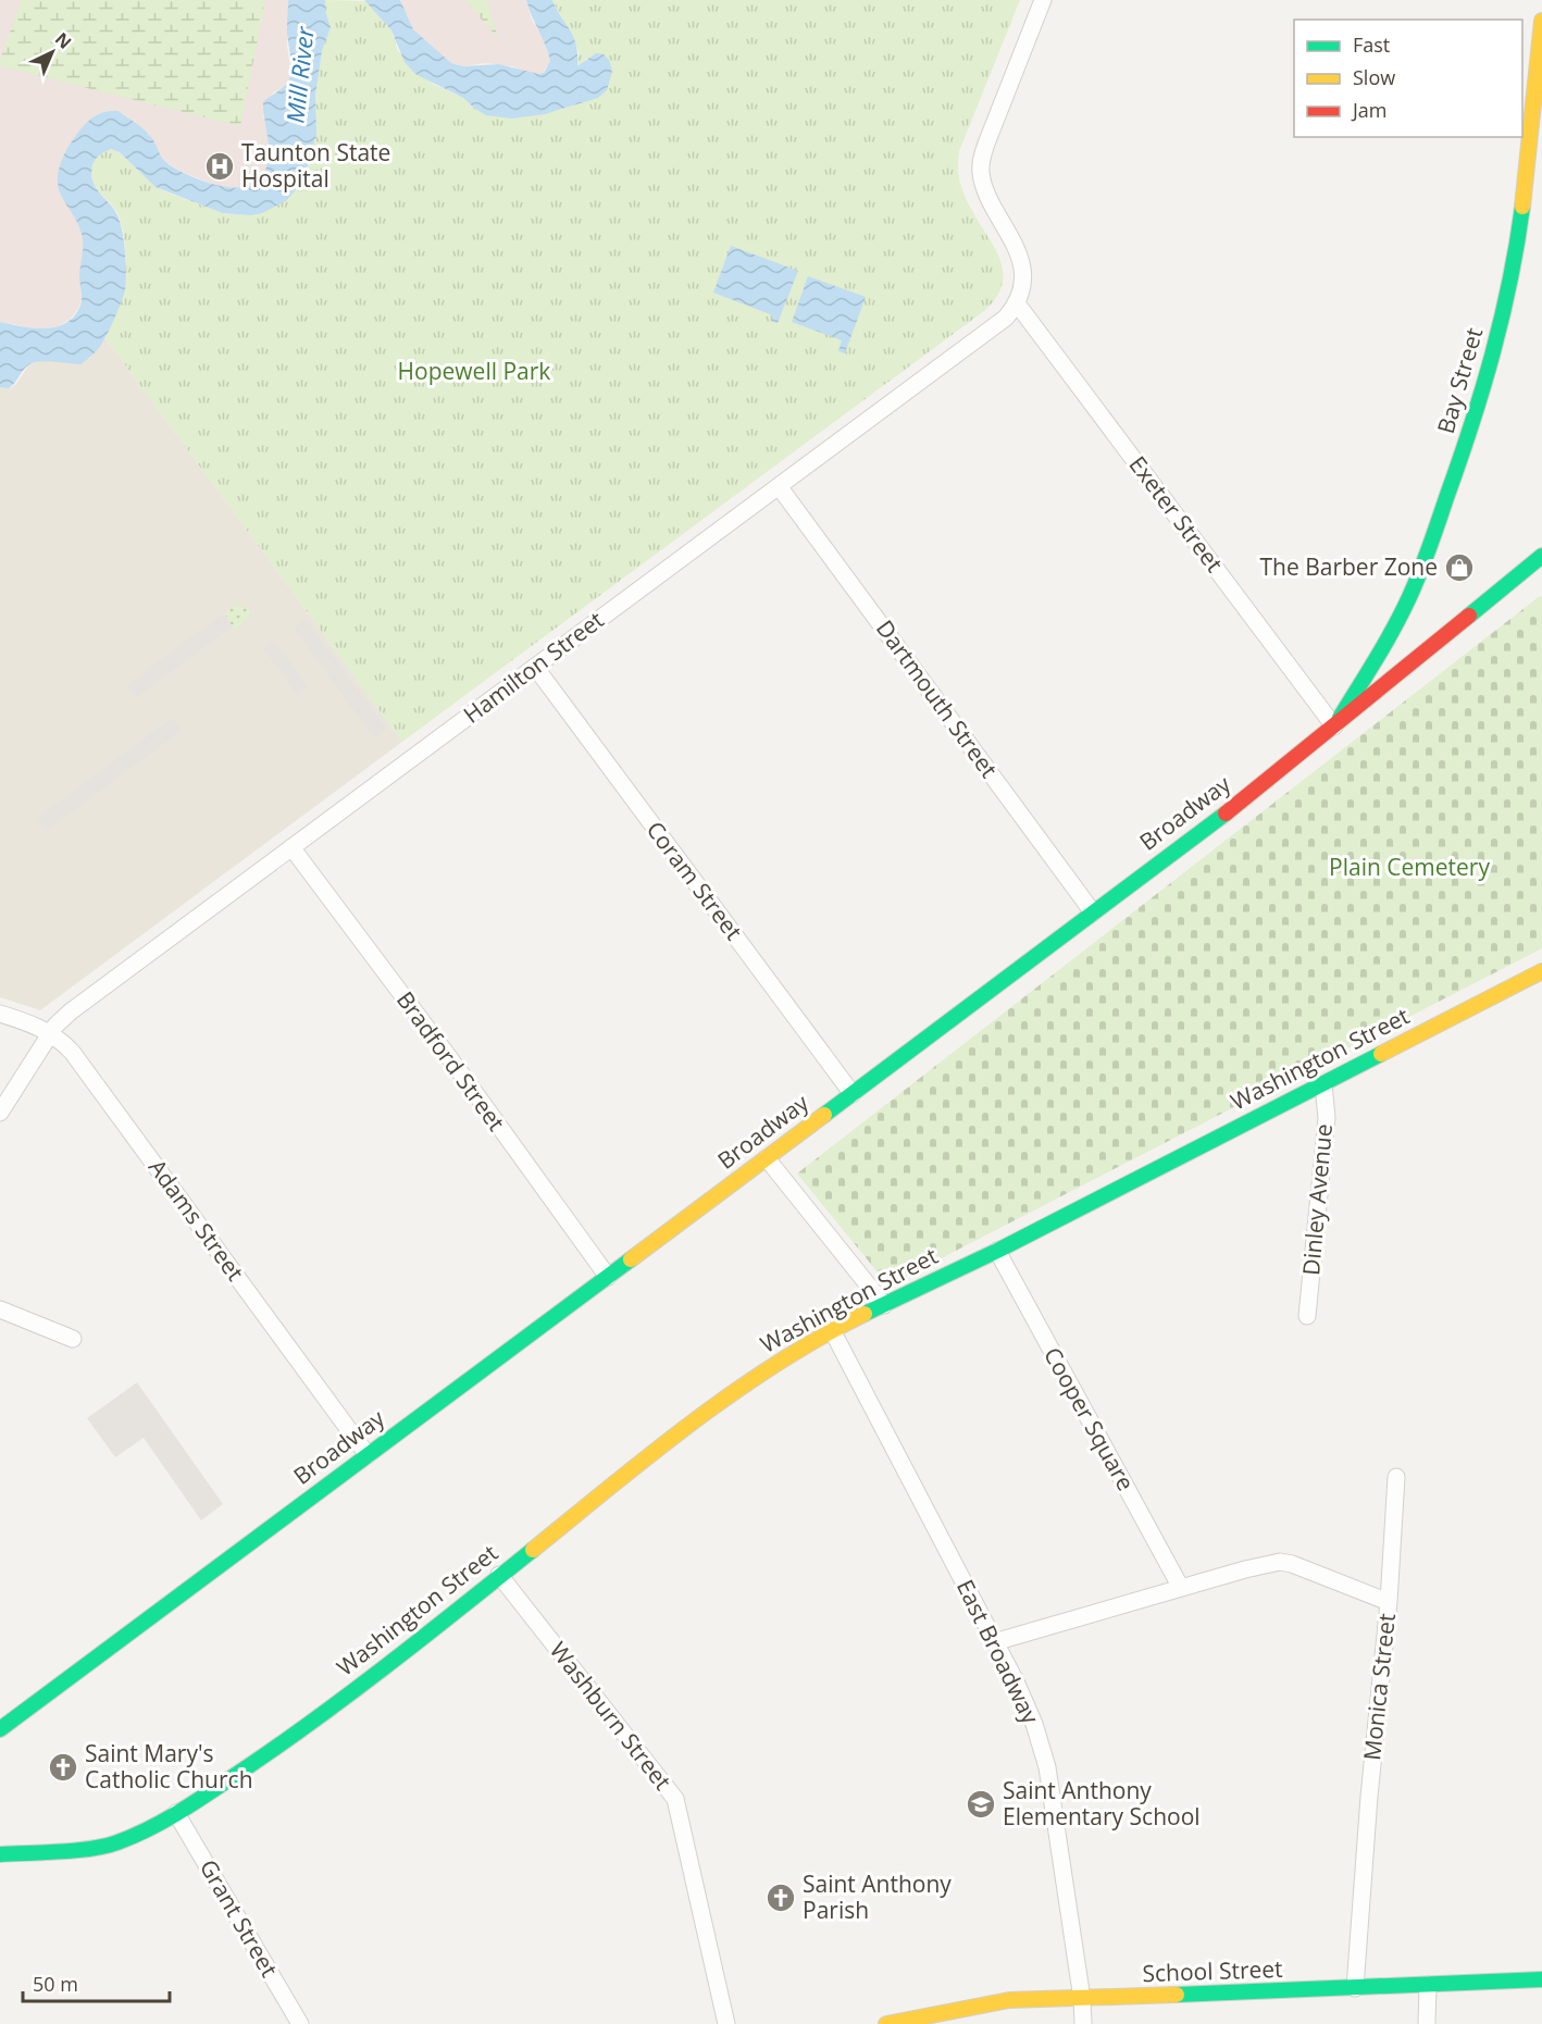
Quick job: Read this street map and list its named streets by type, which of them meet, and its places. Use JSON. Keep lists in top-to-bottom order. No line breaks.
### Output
{"streets":{"main road":["Bay Street","Broadway","Washington Street","School Street"],"street":["Exeter Street","Hamilton Street","Dartmouth Street","Coram Street","Bradford Street","Dinley Avenue","Adams Street","Cooper Square","East Broadway","Monica Street","Washburn Street","Grant Street"]},"crossings":[["Bay Street","Exeter Street"],["Bay Street","Broadway"],["Exeter Street","Hamilton Street"],["Exeter Street","Broadway"],["Hamilton Street","Dartmouth Street"],["Hamilton Street","Coram Street"],["Hamilton Street","Bradford Street"],["Hamilton Street","Adams Street"],["Dartmouth Street","Broadway"],["Broadway","Coram Street"],["Broadway","Bradford Street"],["Broadway","Adams Street"],["Washington Street","Dinley Avenue"],["Washington Street","Cooper Square"],["Washington Street","East Broadway"],["Washington Street","Washburn Street"],["Washington Street","Grant Street"],["Cooper Square","Monica Street"],["East Broadway","Monica Street"],["East Broadway","School Street"],["Monica Street","School Street"]],"water":["Mill River"],"parks":["Hopewell Park","Plain Cemetery"],"places":{"hospital":["Taunton State Hospital"],"shop":["The Barber Zone"],"church":["Saint Mary's Catholic Church","Saint Anthony Parish"],"school or university":["Saint Anthony Elementary School"]},"legend":["Fast","Slow","Jam"],"scale_bar":"50 m","north":"top right"}
